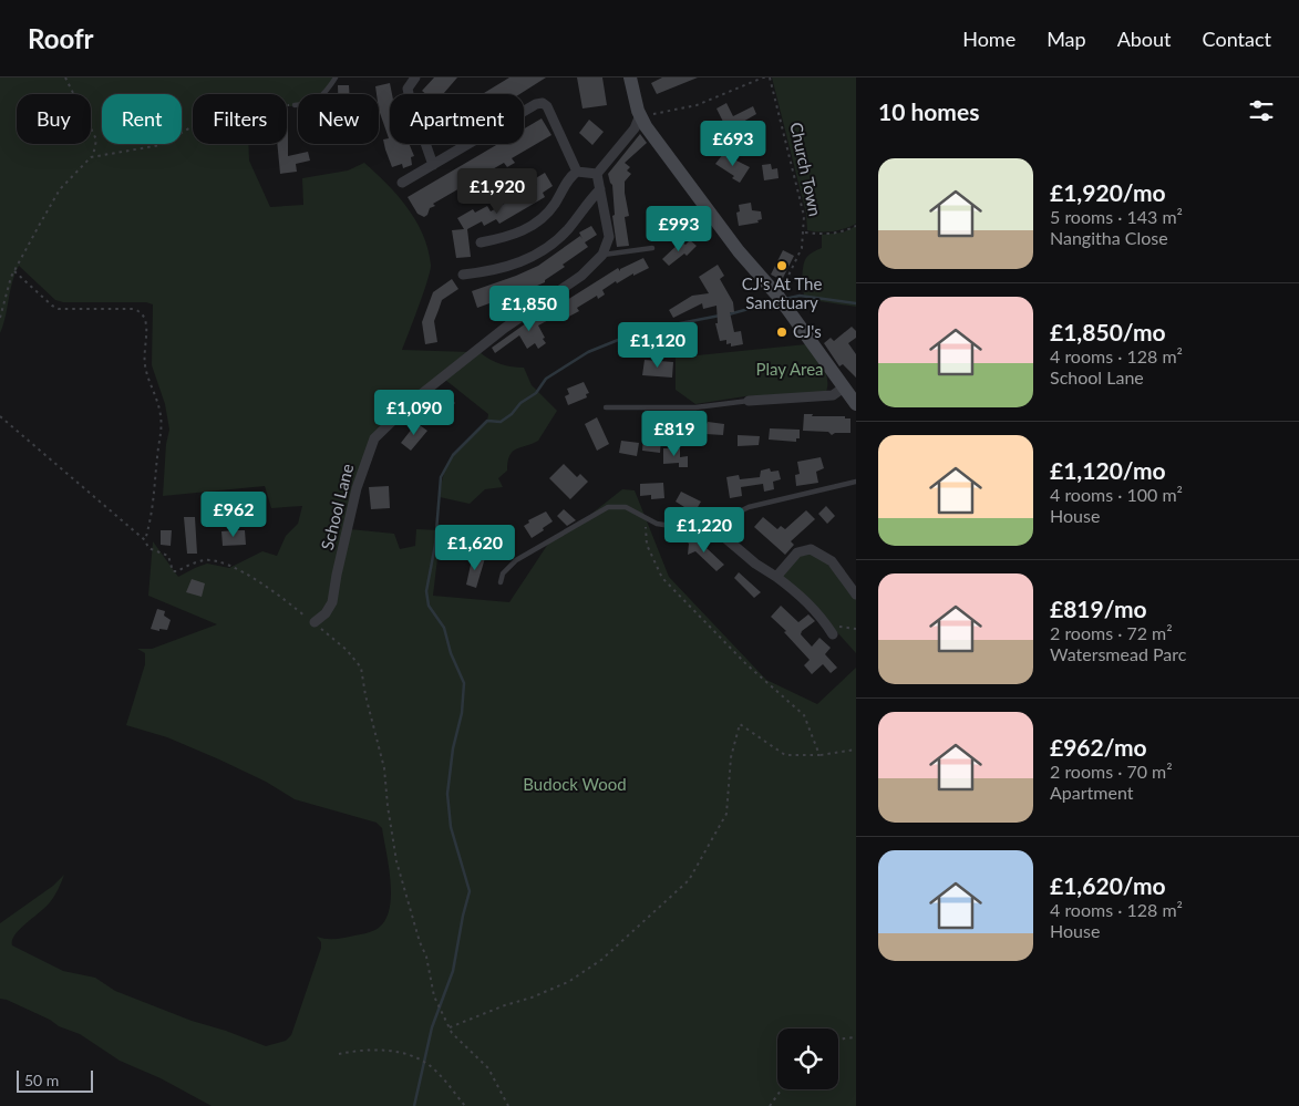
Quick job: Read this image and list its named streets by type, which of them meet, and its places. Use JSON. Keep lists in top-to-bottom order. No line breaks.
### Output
{"streets":{"street":["School Lane"],"path":["Church Town"]},"parks":["Play Area","Budock Wood"],"places":["CJ's At The Sanctuary","CJ's"],"scale_bar":"50 m","page":{"header":"Roofr","nav":["Home","Map","About","Contact"],"heading":"10 homes","chip":["Buy","Rent","Filters","New","Apartment"],"price":["£693","£1,920","£993","£1,850","£1,120","£1,090","£819","£962","£1,220","£1,620"],"list":[{"name":"£1,920/mo","note":"5 rooms · 143 m² · Nangitha Close"},{"name":"£1,850/mo","note":"4 rooms · 128 m² · School Lane"},{"name":"£1,120/mo","note":"4 rooms · 100 m² · House"},{"name":"£819/mo","note":"2 rooms · 72 m² · Watersmead Parc"},{"name":"£962/mo","note":"2 rooms · 70 m² · Apartment"},{"name":"£1,620/mo","note":"4 rooms · 128 m² · House"}],"scale":"50 m"}}
